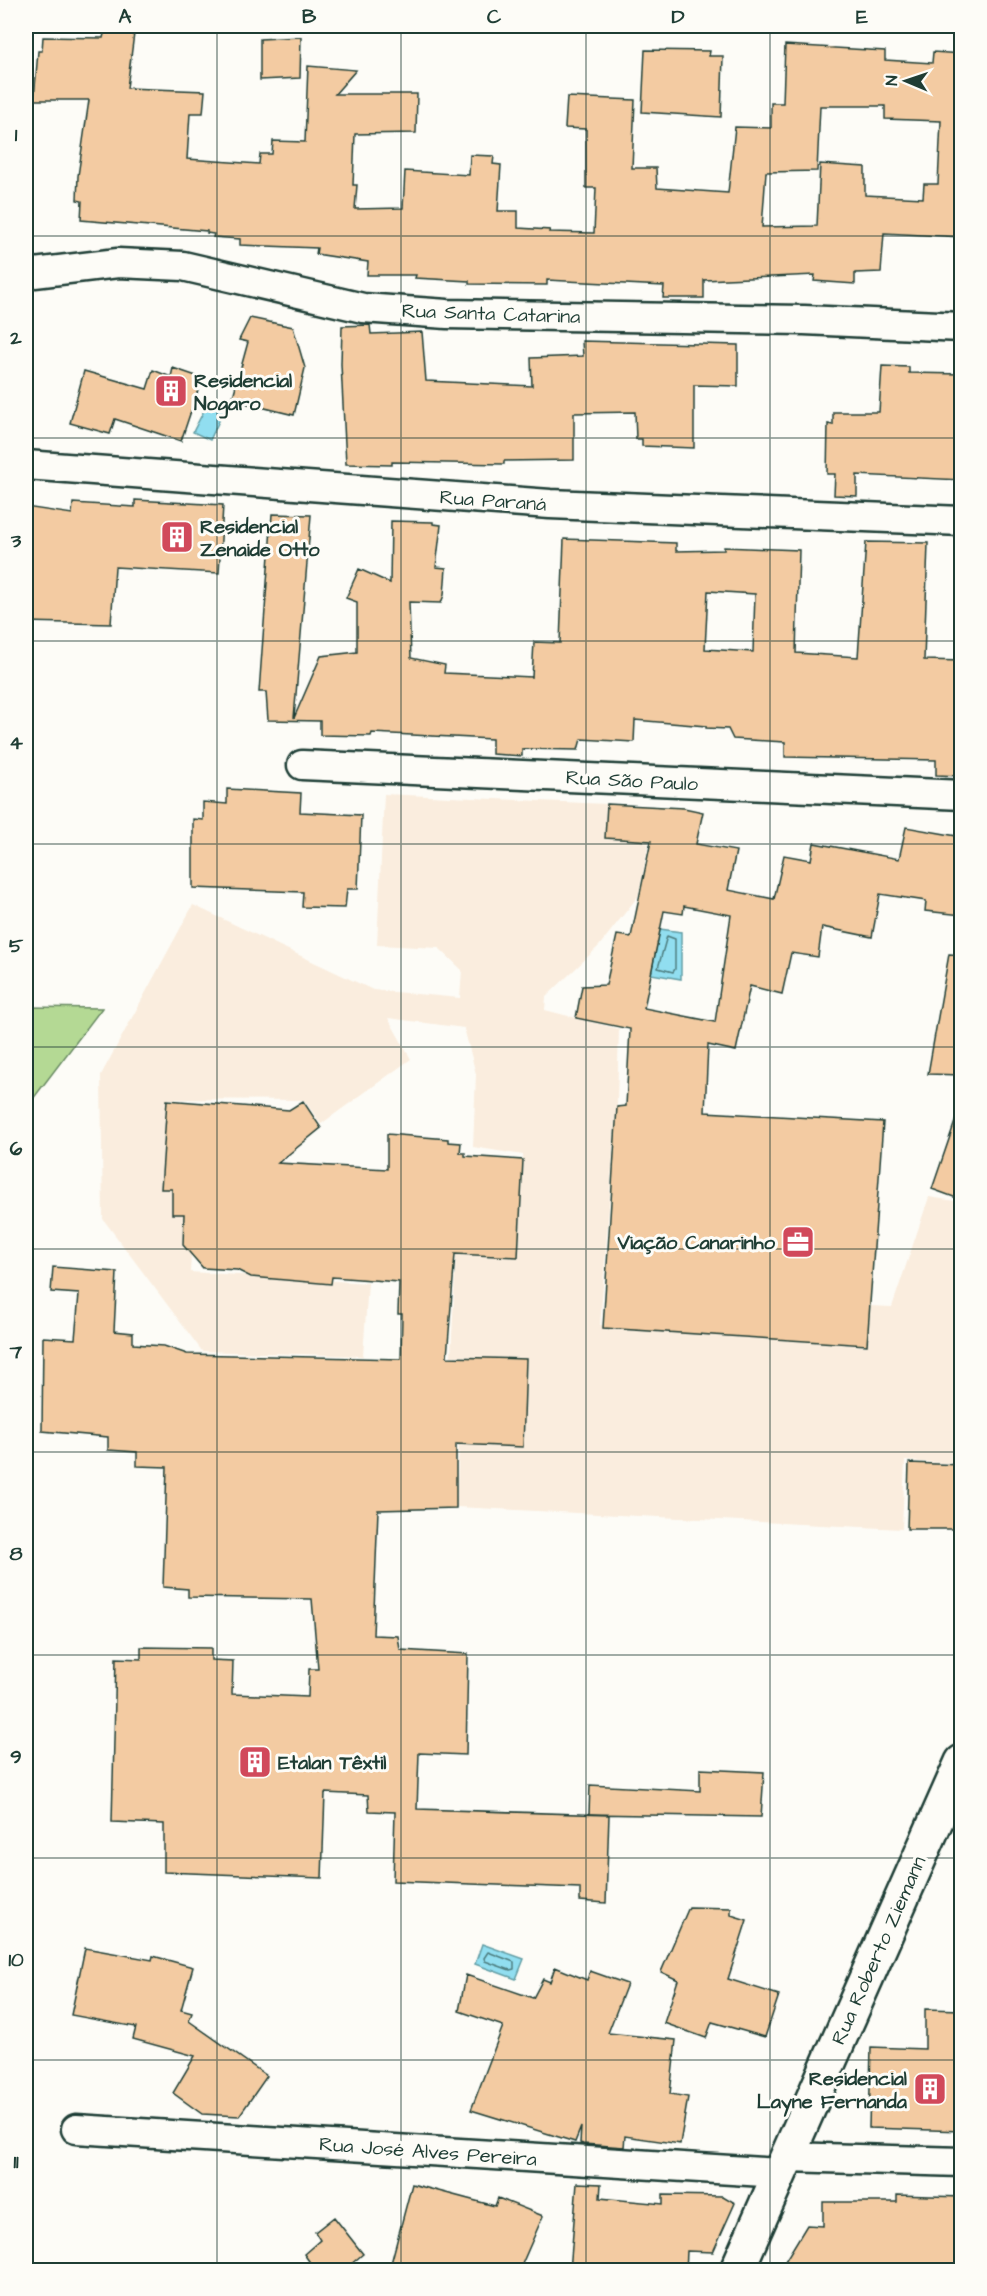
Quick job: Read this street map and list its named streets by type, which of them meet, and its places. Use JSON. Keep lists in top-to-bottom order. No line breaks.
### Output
{"streets":{"main road":["Rua Roberto Ziemann"],"street":["Rua Santa Catarina","Rua Paraná","Rua São Paulo","Rua José Alves Pereira"]},"crossings":[["Rua Roberto Ziemann","Rua José Alves Pereira"]],"places":{"building":["Residencial Nogaro","Residencial Zenaide Otto","Etalan Têxtil","Residencial Layne Fernanda"],"office":["Viação Canarinho"]},"north":"left","grid":{"columns":["A","B","C","D","E"],"rows":["1","2","3","4","5","6","7","8","9","10","11"]}}
